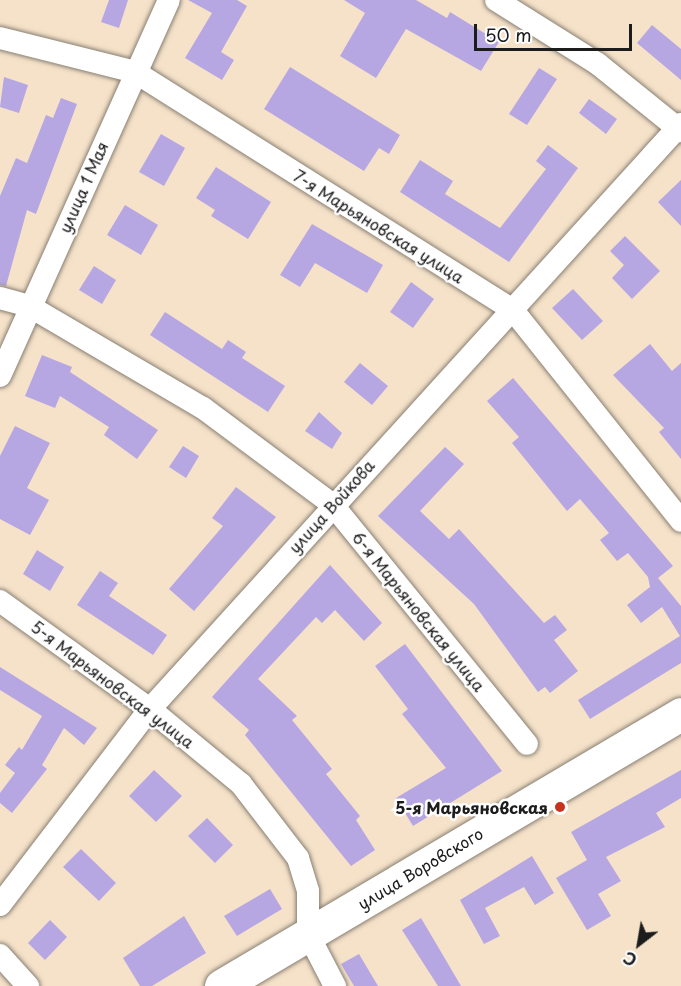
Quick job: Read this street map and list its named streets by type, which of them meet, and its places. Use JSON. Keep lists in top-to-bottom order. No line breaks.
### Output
{"streets":{"main road":["улица Воровского"],"street":["улица 1 Мая","7-я Марьяновская улица","улица Войкова","6-я Марьяновская улица","5-я Марьяновская улица"]},"crossings":[["улица 1 Мая","7-я Марьяновская улица"],["улица 1 Мая","6-я Марьяновская улица"],["7-я Марьяновская улица","улица Войкова"],["улица Войкова","6-я Марьяновская улица"],["улица Войкова","5-я Марьяновская улица"],["5-я Марьяновская улица","улица Воровского"]],"places":["5-я Марьяновская"],"scale_bar":"50 m","north":"bottom left"}
